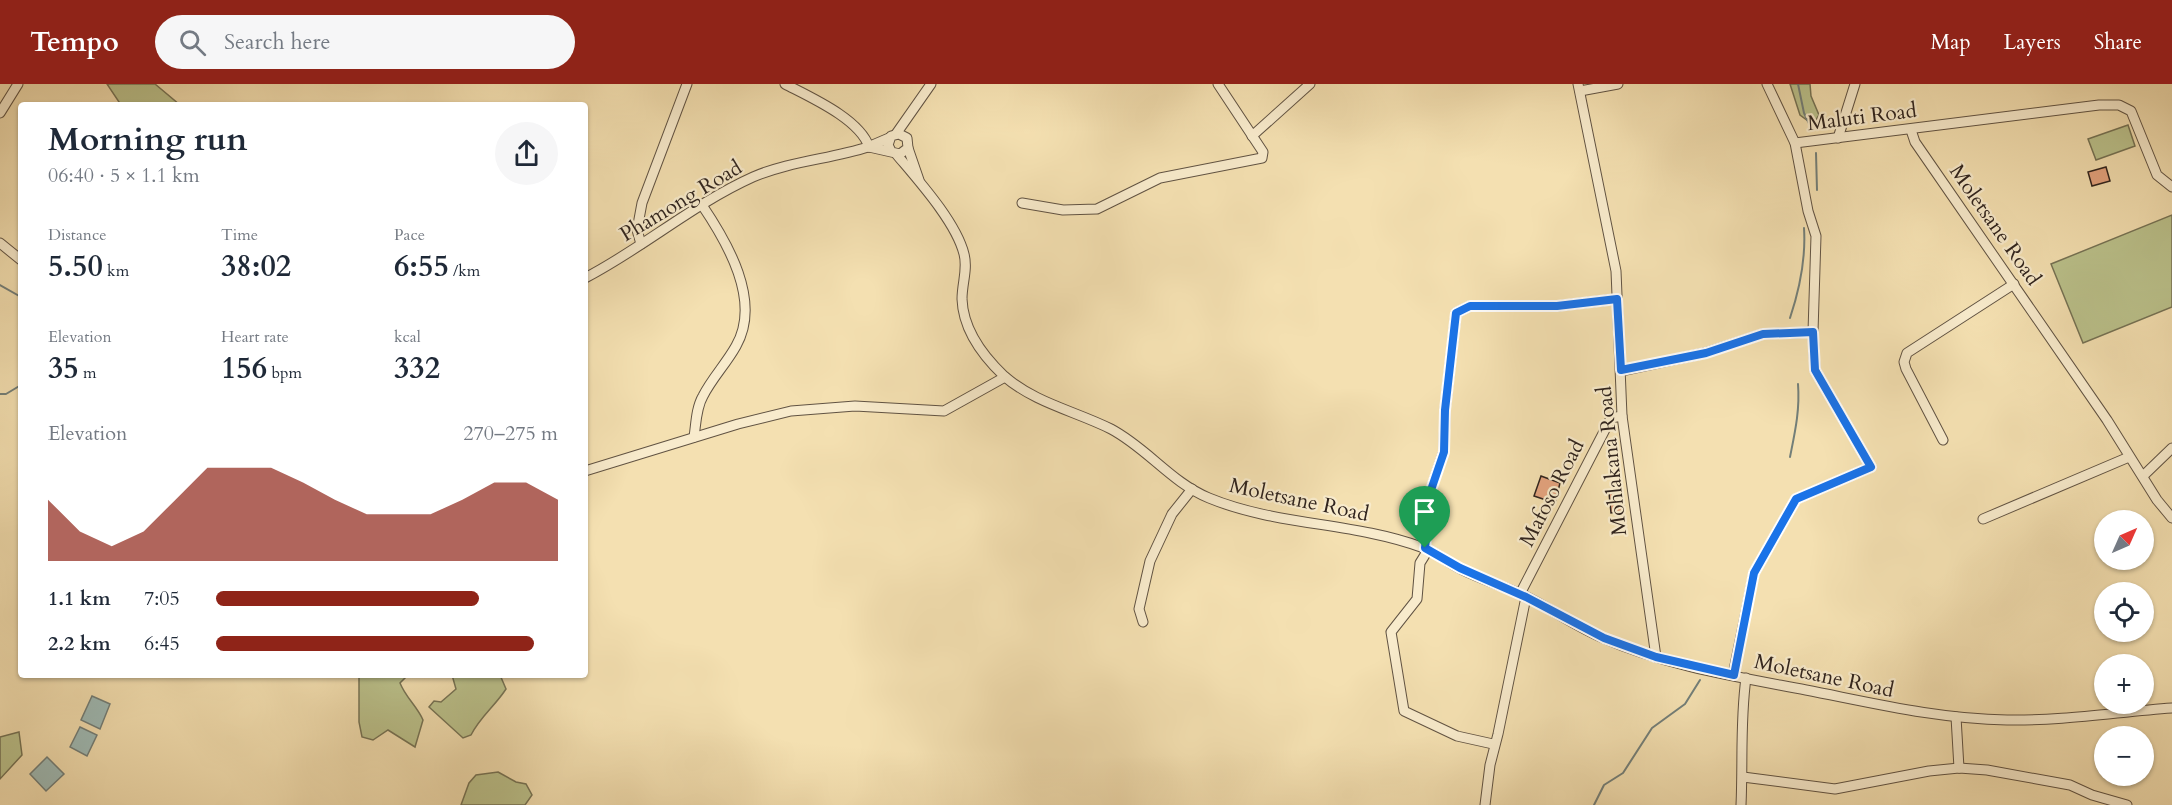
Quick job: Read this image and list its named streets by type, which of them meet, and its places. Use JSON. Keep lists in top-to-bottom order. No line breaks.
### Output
{"streets":{"street":["Maluti Road","Phamong Road","Moletsane Road","Mohlakana Road","Mafoso Road"]},"crossings":[["Maluti Road","Moletsane Road"],["Phamong Road","Moletsane Road"],["Moletsane Road","Mohlakana Road"],["Moletsane Road","Mafoso Road"],["Mohlakana Road","Mafoso Road"]],"north":"top right","page":{"header":"Tempo","search":"Search here","nav":["Map","Layers","Share"],"heading":["Morning run","06:40 · 5 × 1.1 km"],"stats":[["Distance","5.50 km"],["Time","38:02"],["Pace","6:55 /km"],["Elevation","35 m"],["Heart rate","156 bpm"],["kcal","332"]],"chart":["Elevation","270–275 m"],"map_buttons":["+","−"],"list":[{"name":"1.1 km","note":"7:05"},{"name":"2.2 km","note":"6:45"}]}}
